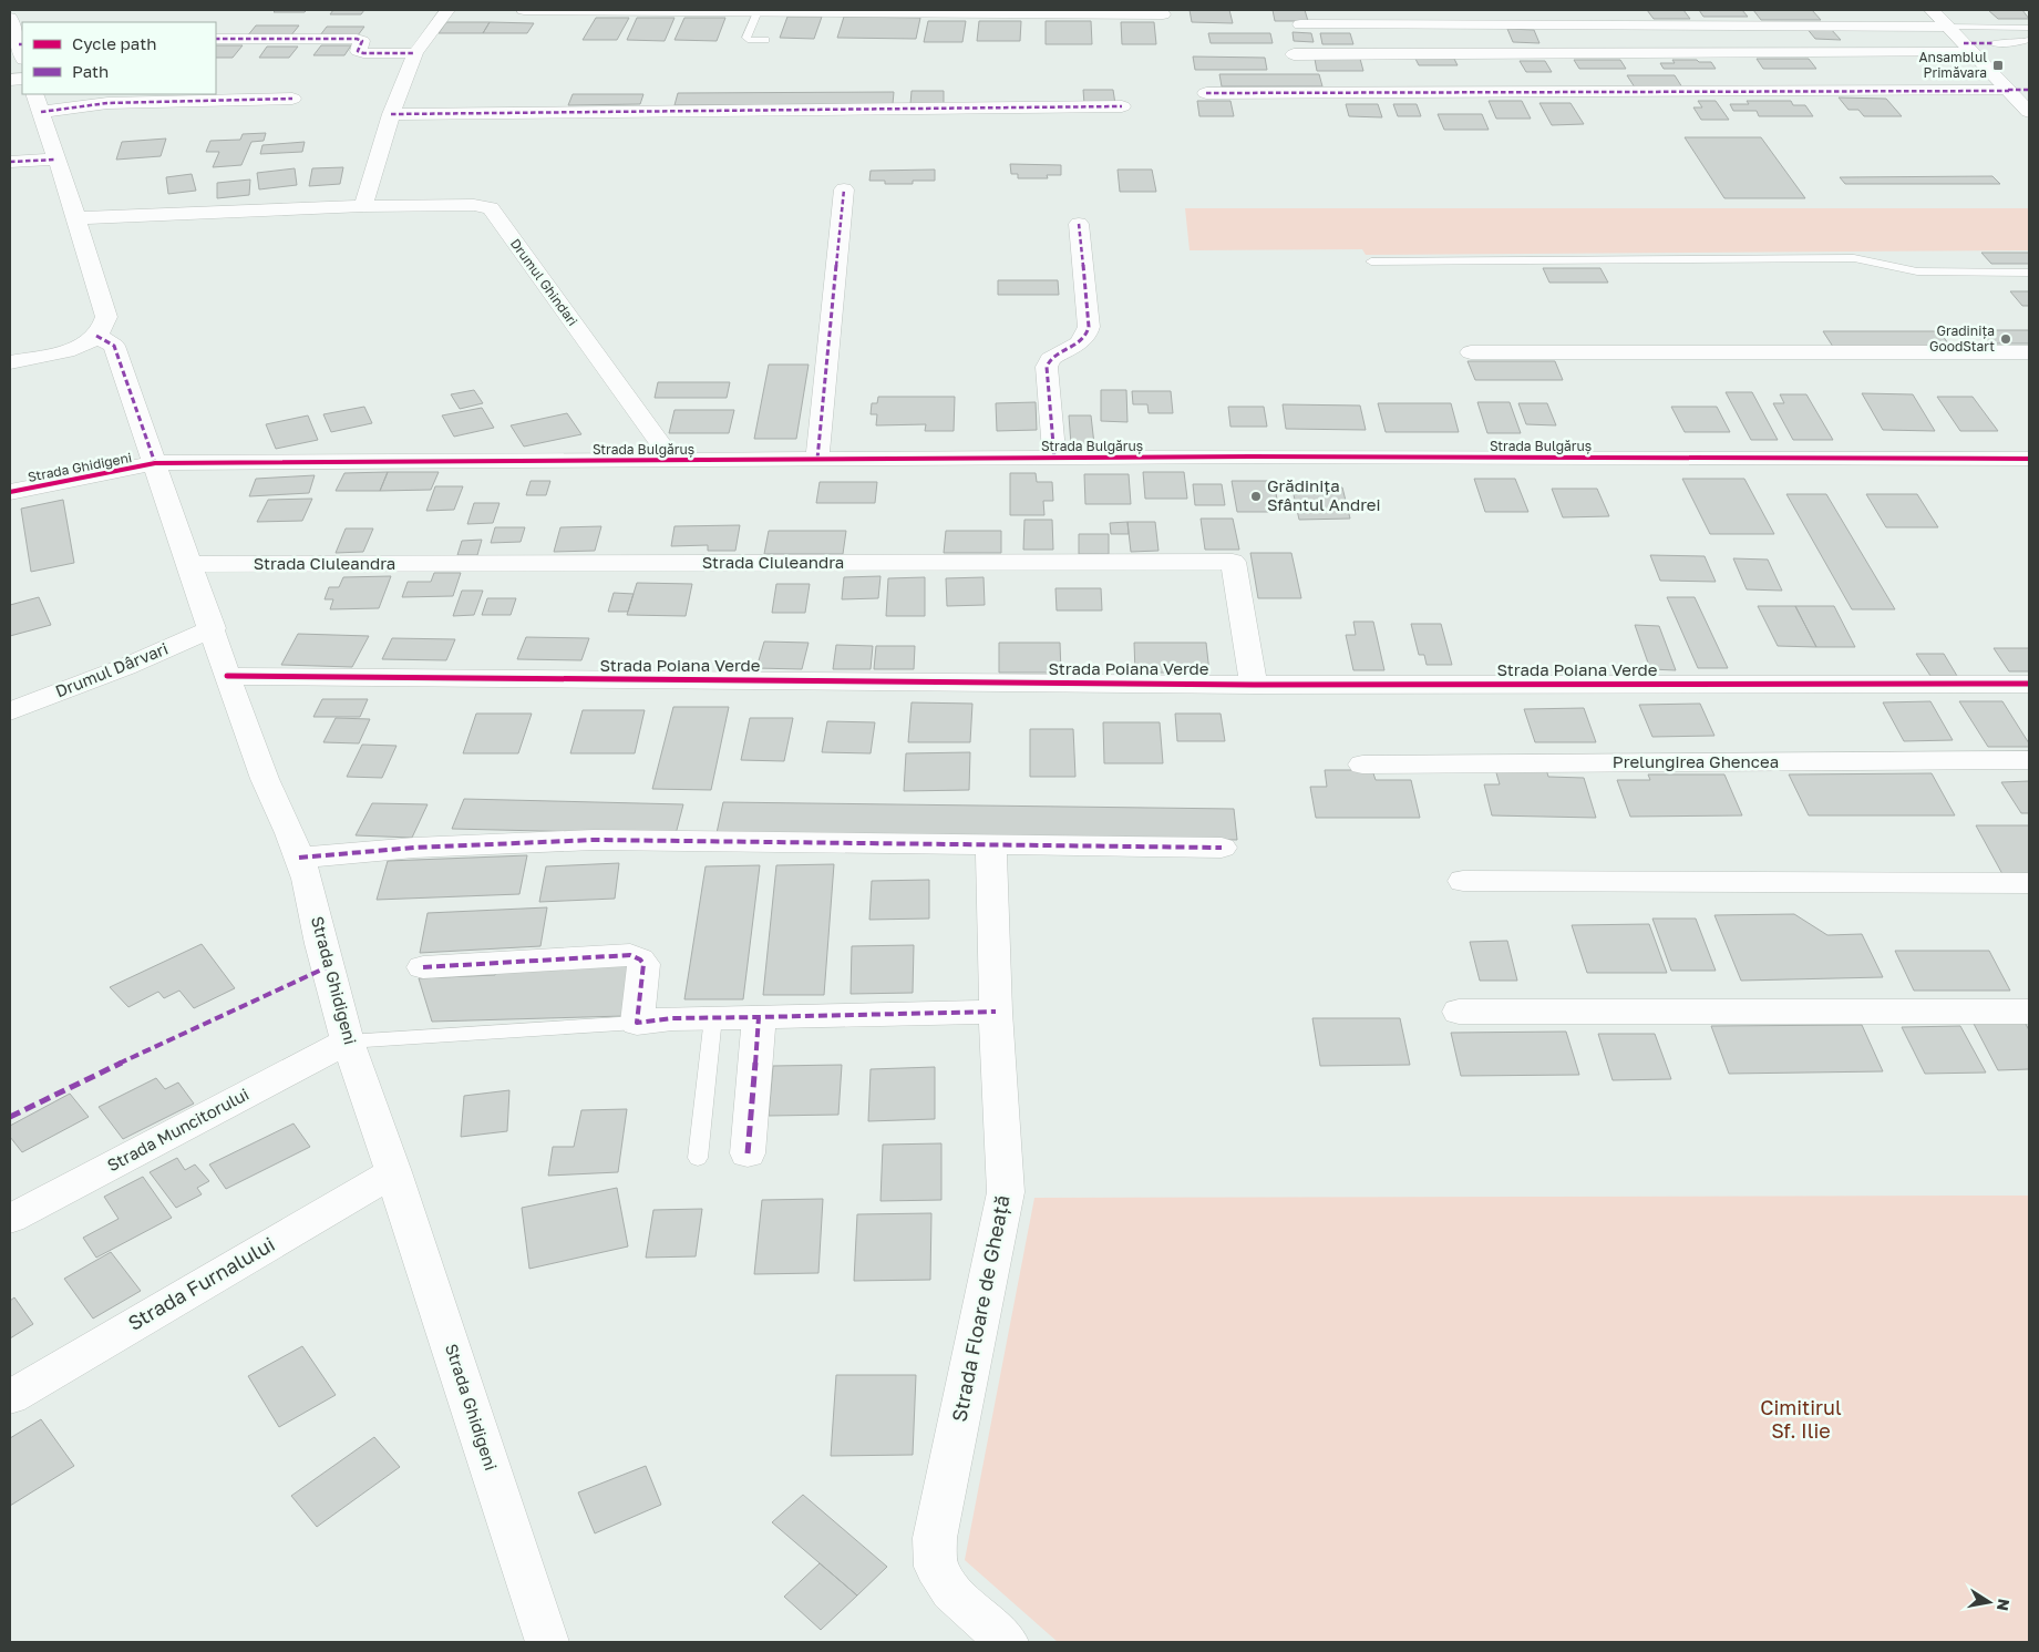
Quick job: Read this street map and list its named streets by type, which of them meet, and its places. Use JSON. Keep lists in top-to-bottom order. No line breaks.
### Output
{"streets":{"street":["Drumul Ghindari","Strada Bulgăruș","Strada Ghidigeni","Strada Ciuleandra","Strada Poiana Verde","Drumul Dârvari","Prelungirea Ghencea","Strada Muncitorului","Strada Furnalului","Strada Floare de Gheață"]},"crossings":[["Drumul Ghindari","Strada Bulgăruș"],["Strada Bulgăruș","Strada Ghidigeni"],["Strada Ghidigeni","Strada Ciuleandra"],["Strada Ghidigeni","Strada Poiana Verde"],["Strada Ghidigeni","Drumul Dârvari"],["Strada Ghidigeni","Strada Muncitorului"],["Strada Ghidigeni","Strada Furnalului"],["Strada Ciuleandra","Strada Poiana Verde"]],"parks":["Cimitirul Sf. Ilie"],"places":{"transit":["Ansamblul Primăvara"],"other":["Gradinița GoodStart","Grădinița Sfântul Andrei"]},"legend":["Cycle path","Path"],"north":"right"}
